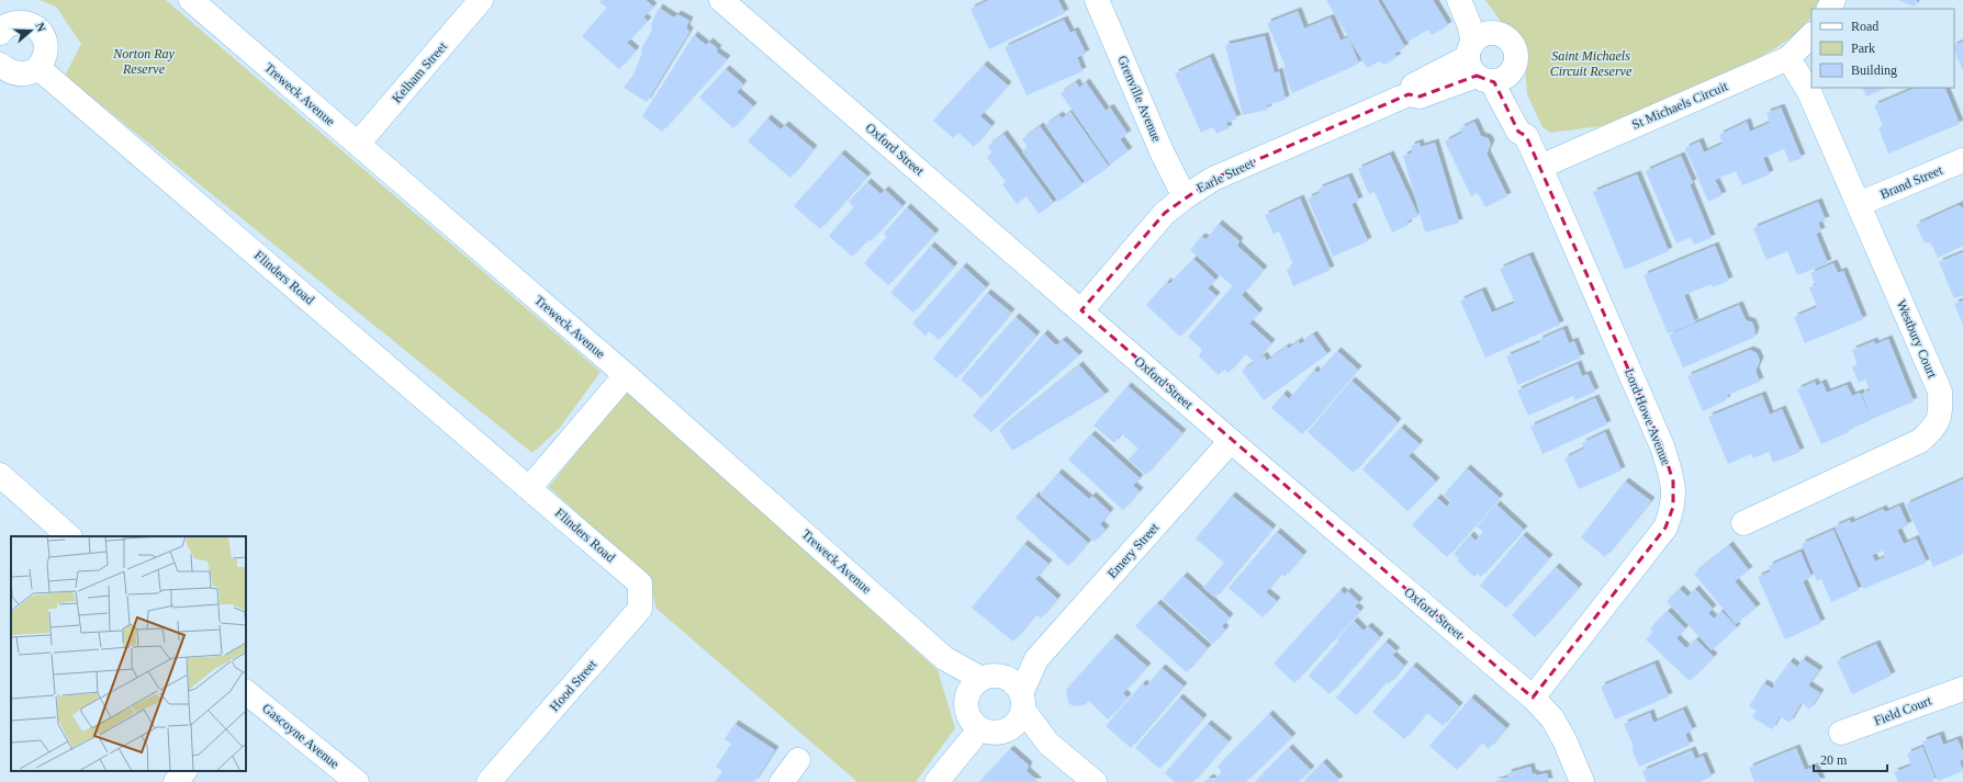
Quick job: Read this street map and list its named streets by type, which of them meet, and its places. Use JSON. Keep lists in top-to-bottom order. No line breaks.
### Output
{"streets":{"street":["Kelham Street","Treweck Avenue","Grenville Avenue","St Michaels Circuit","Oxford Street","Earle Street","Brand Street","Flinders Road","Westbury Court","Lord Howe Avenue","Emery Street","Hood Street","Field Court","Gascoyne Avenue"]},"crossings":[["Kelham Street","Treweck Avenue"],["Treweck Avenue","Emery Street"],["Grenville Avenue","Earle Street"],["St Michaels Circuit","Westbury Court"],["St Michaels Circuit","Lord Howe Avenue"],["Oxford Street","Earle Street"],["Oxford Street","Lord Howe Avenue"],["Oxford Street","Emery Street"],["Earle Street","Lord Howe Avenue"],["Brand Street","Westbury Court"],["Flinders Road","Hood Street"]],"parks":["Norton Ray Reserve","Saint Michaels Circuit Reserve"],"legend":["Road","Park","Building"],"scale_bar":"20 m","north":"right"}
